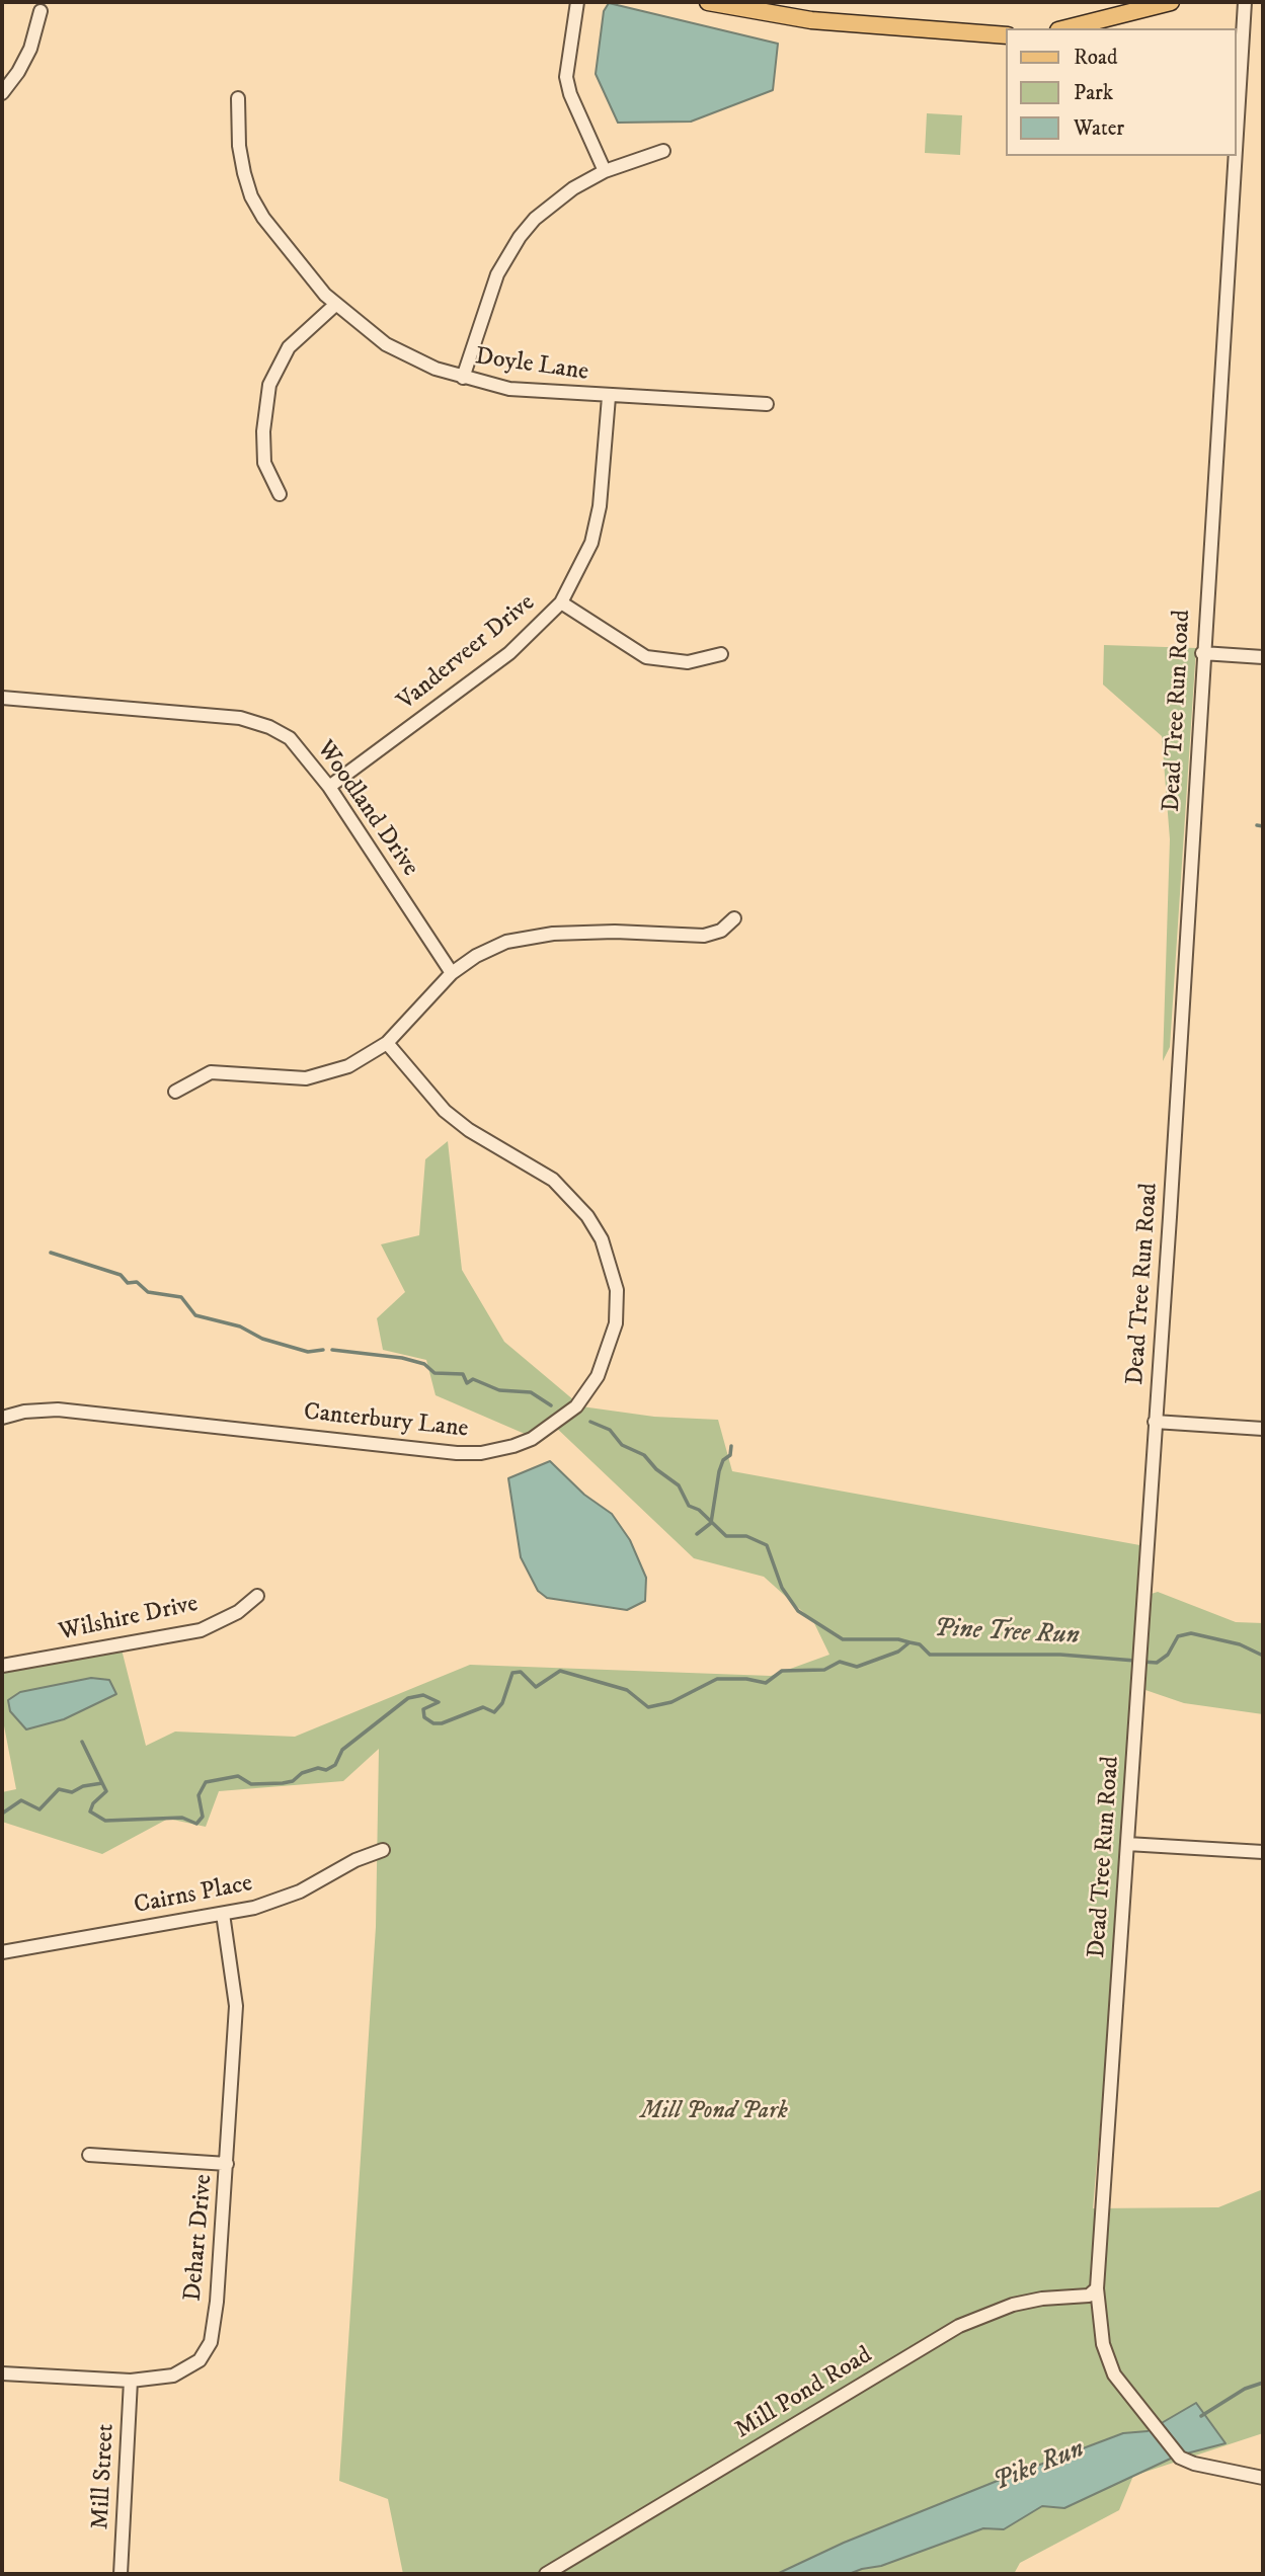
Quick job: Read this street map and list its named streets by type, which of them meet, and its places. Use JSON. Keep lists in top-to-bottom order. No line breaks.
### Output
{"streets":{"street":["Doyle Lane","Vanderveer Drive","Dead Tree Run Road","Woodland Drive","Canterbury Lane","Wilshire Drive","Cairns Place","Dehart Drive","Mill Pond Road","Mill Street"]},"crossings":[["Doyle Lane","Vanderveer Drive"],["Vanderveer Drive","Woodland Drive"],["Dead Tree Run Road","Mill Pond Road"],["Cairns Place","Dehart Drive"],["Dehart Drive","Mill Street"]],"water":["Pine Tree Run","Pike Run"],"parks":["Mill Pond Park"],"legend":["Road","Park","Water"]}
